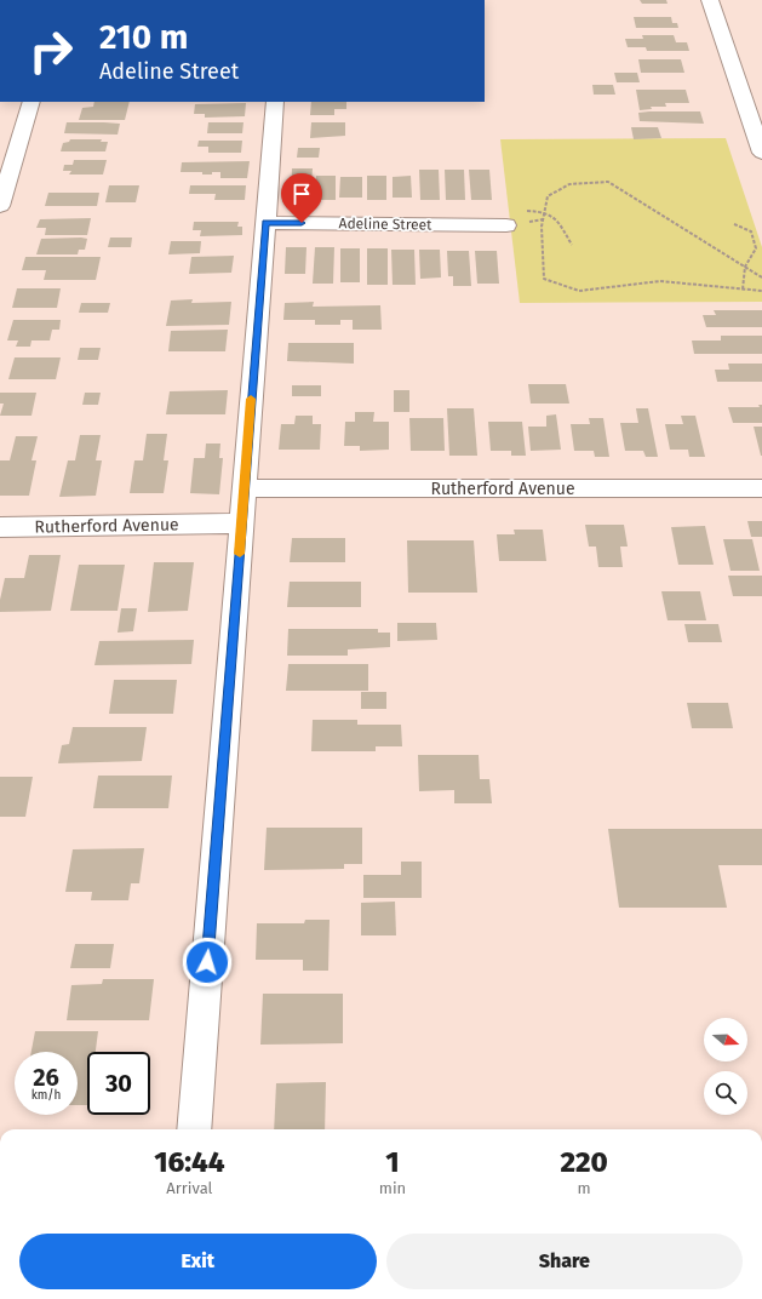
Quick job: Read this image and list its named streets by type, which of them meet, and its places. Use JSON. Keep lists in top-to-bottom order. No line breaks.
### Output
{"streets":{"street":["Adeline Street","Rutherford Avenue"]},"north":"right","page":{"turn":["210 m","Adeline Street"],"speed":"26 km/h","limit":"30","eta":["16:44","Arrival","1","min","220","m"],"buttons":["Exit","Share"]}}
